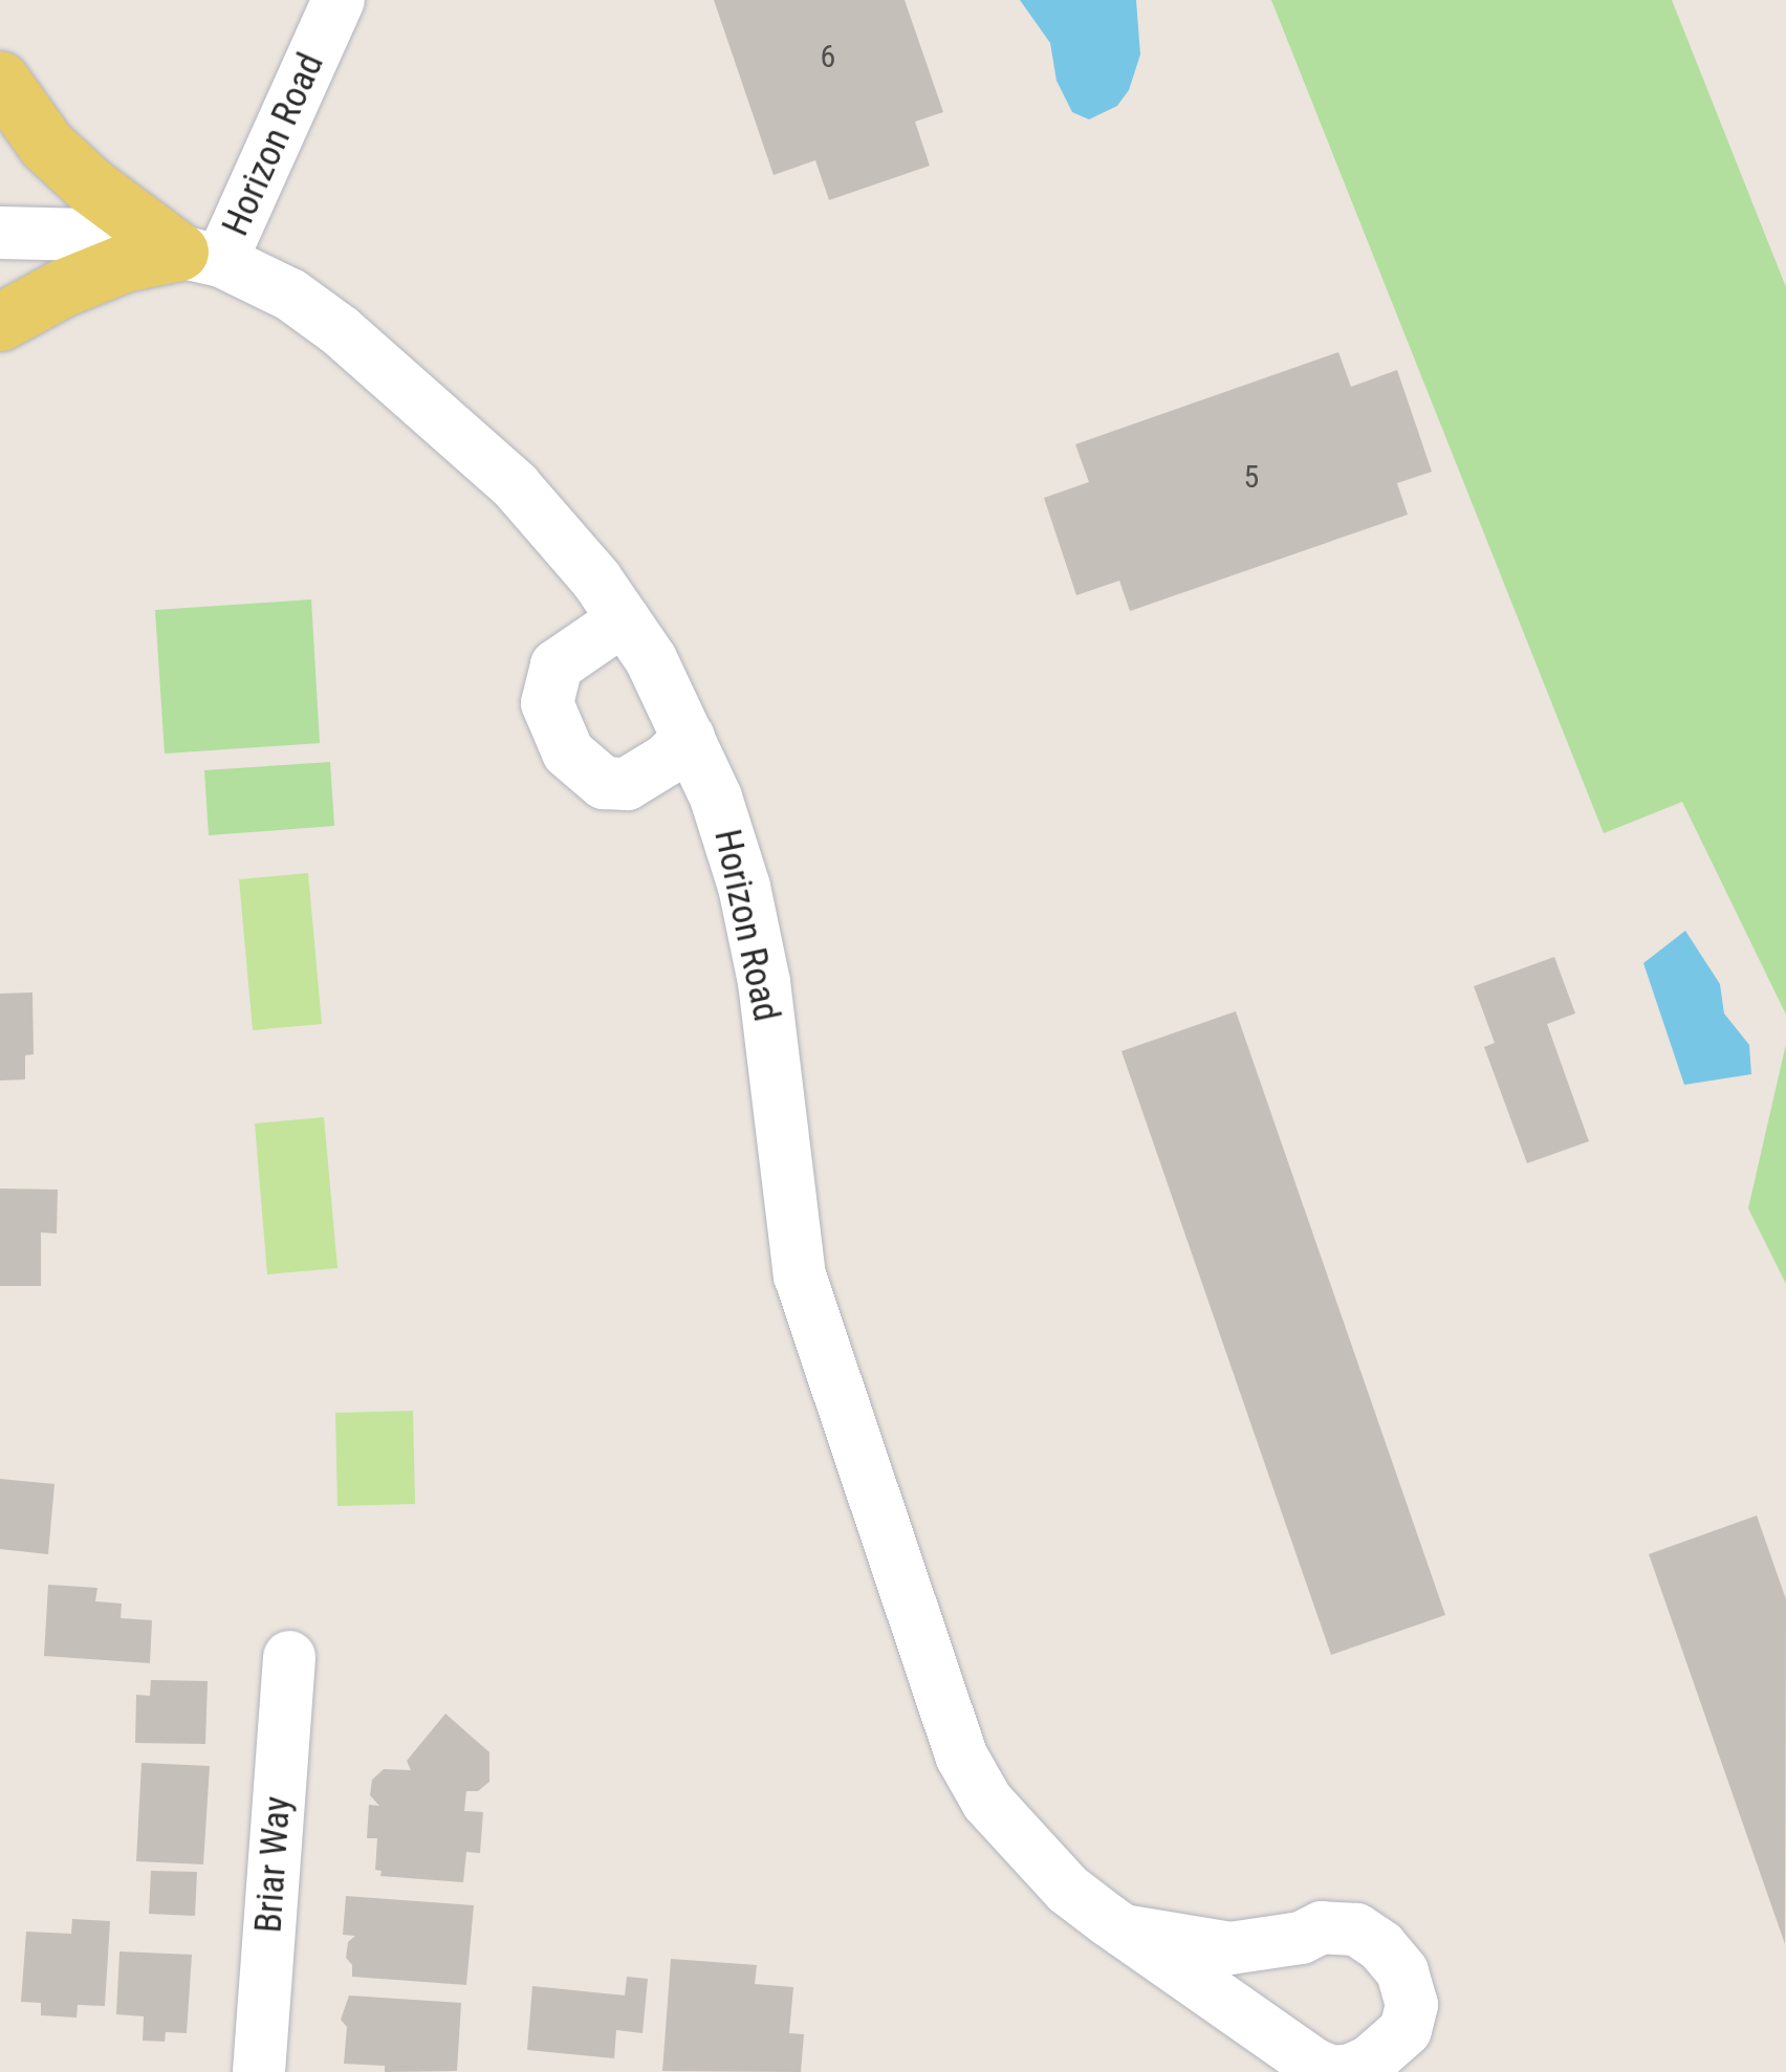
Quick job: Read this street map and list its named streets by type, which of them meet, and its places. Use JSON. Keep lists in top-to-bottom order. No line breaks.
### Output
{"streets":{"street":["Horizon Road","Briar Way"]},"house_numbers":["6","5"]}
